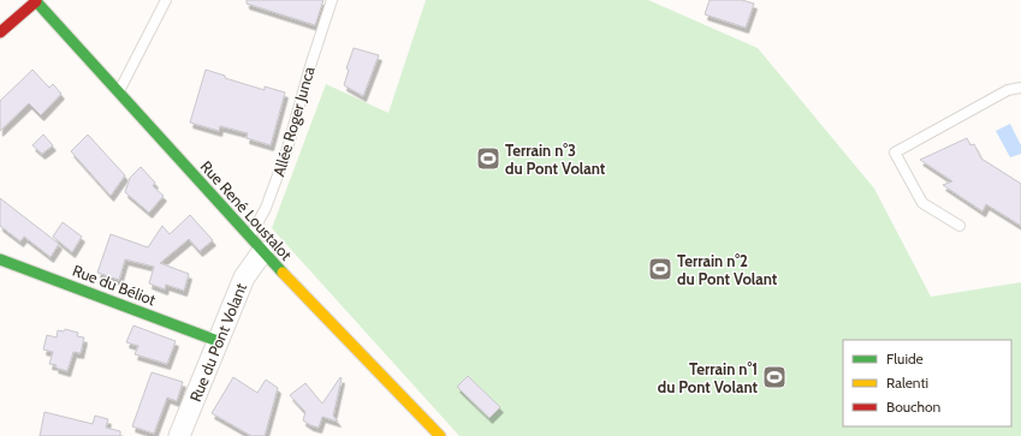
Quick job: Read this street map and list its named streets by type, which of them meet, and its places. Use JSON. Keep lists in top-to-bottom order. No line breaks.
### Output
{"streets":{"street":["Rue René Loustalot","Rue du Béliot","Rue du Pont Volant"],"lane":["Allée Roger Junca"]},"crossings":[["Allée Roger Junca","Rue René Loustalot"],["Allée Roger Junca","Rue du Pont Volant"],["Rue René Loustalot","Rue du Pont Volant"],["Rue du Béliot","Rue du Pont Volant"]],"places":{"sports":["Terrain n°3 du Pont Volant","Terrain n°2 du Pont Volant","Terrain n°1 du Pont Volant"]},"legend":["Fluide","Ralenti","Bouchon"]}
